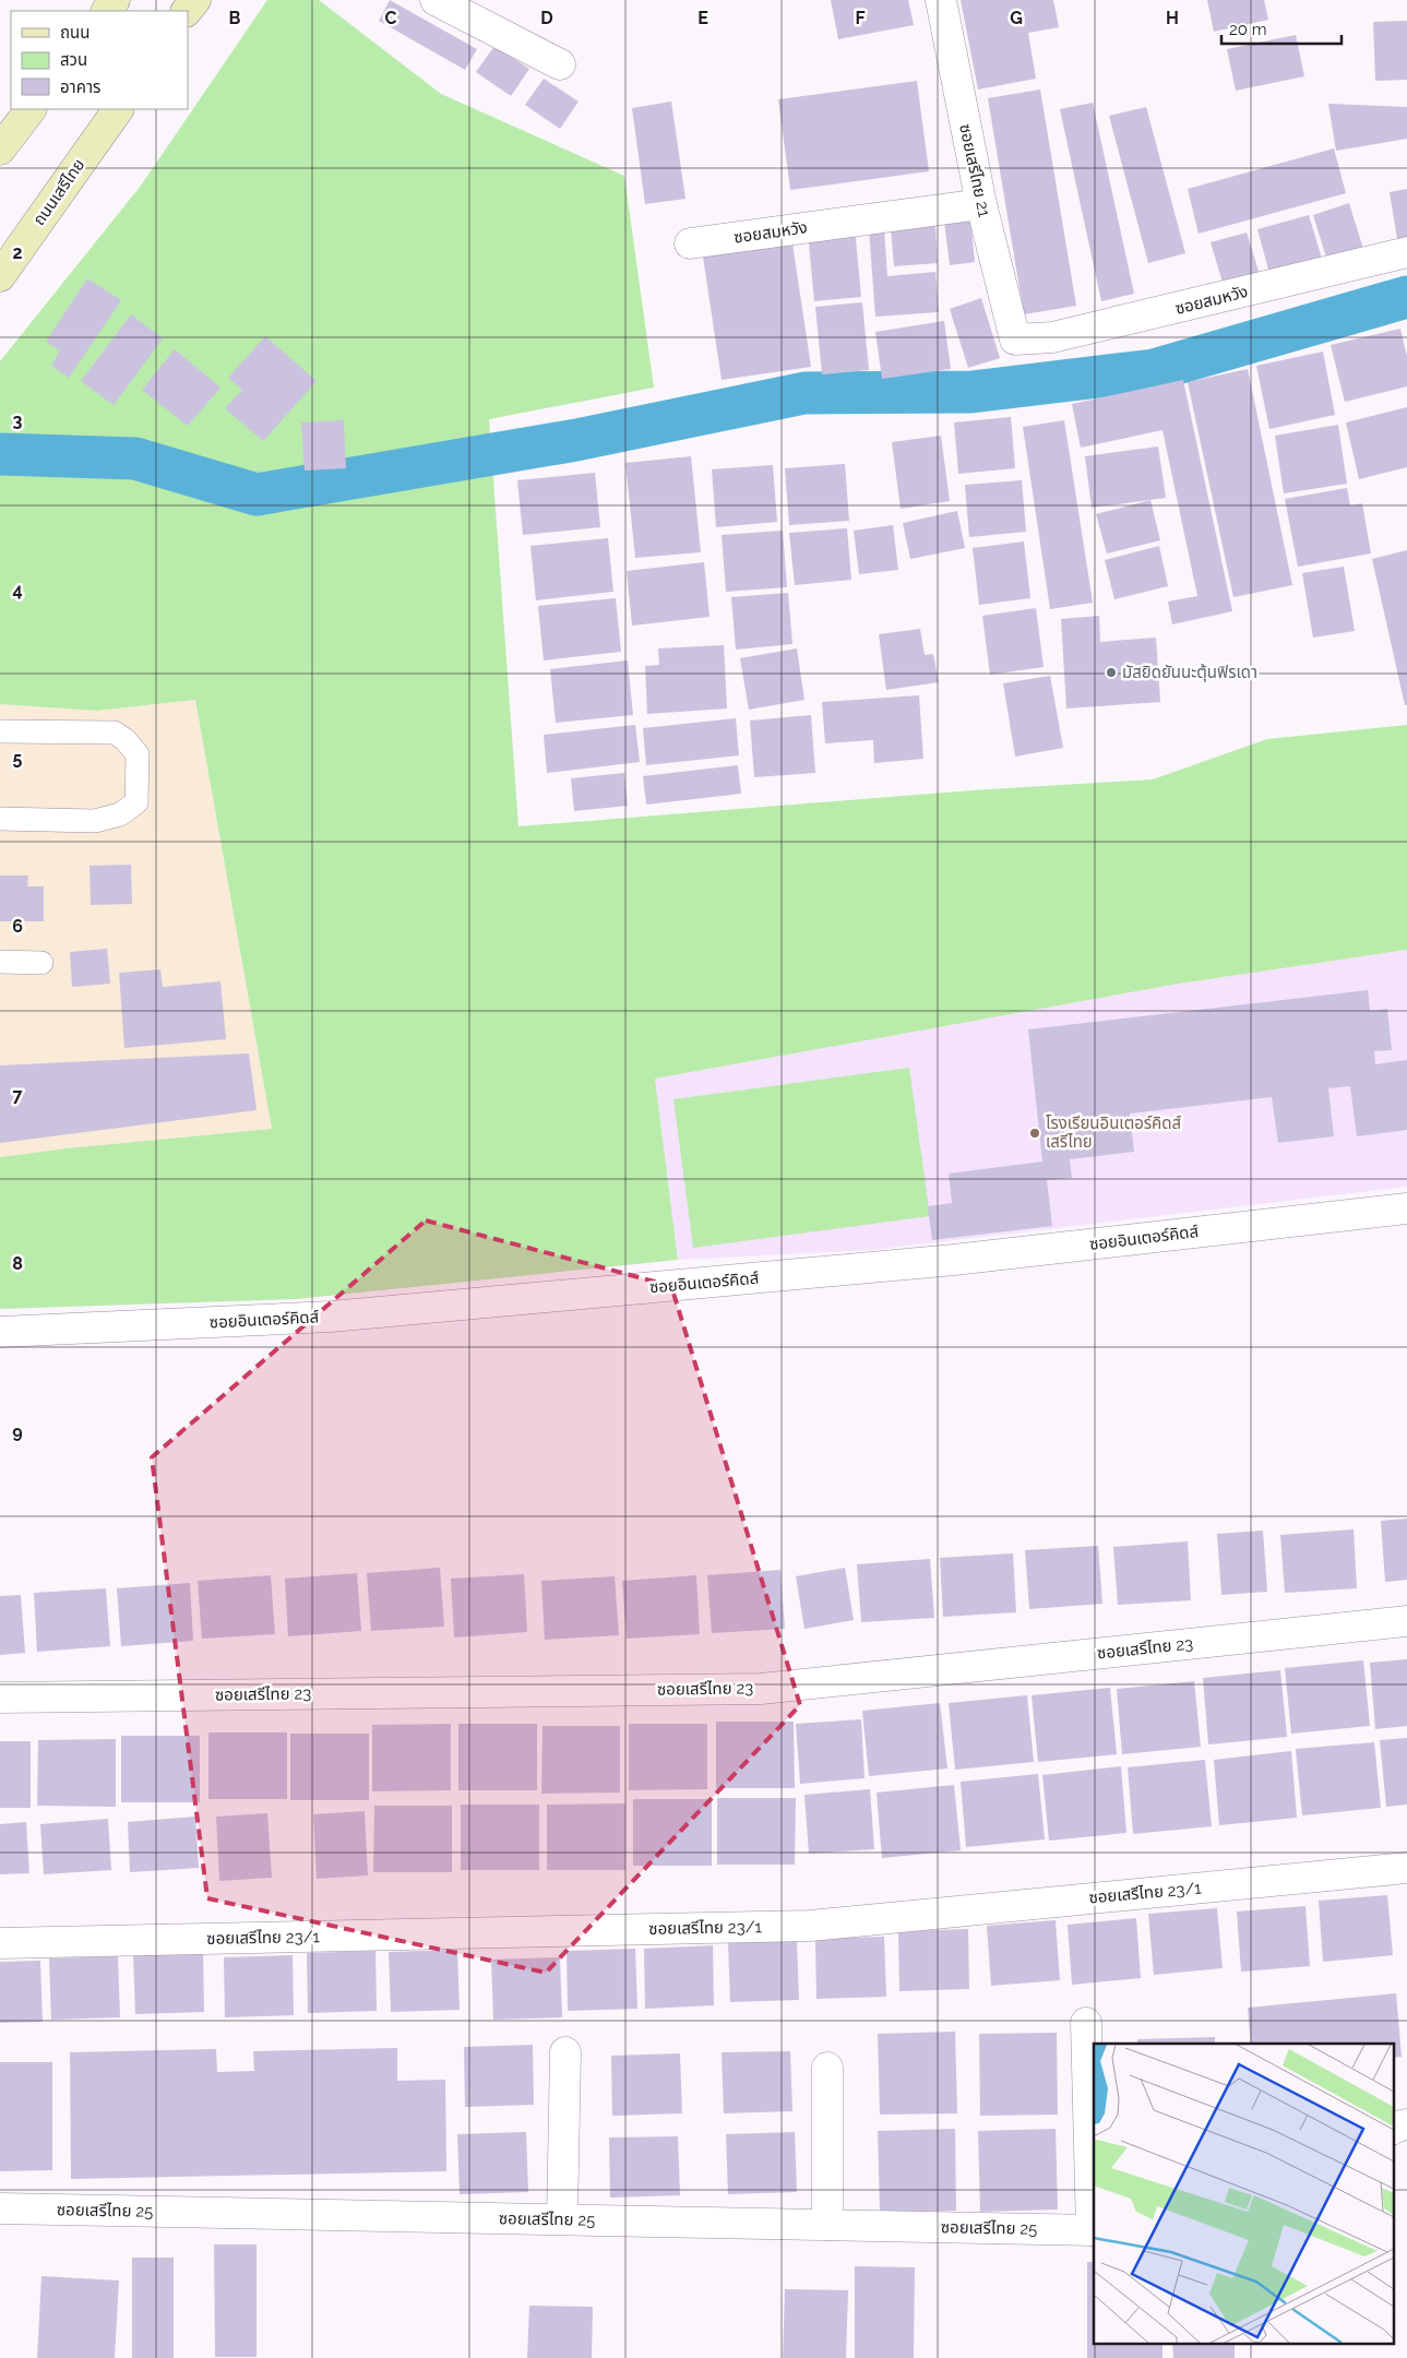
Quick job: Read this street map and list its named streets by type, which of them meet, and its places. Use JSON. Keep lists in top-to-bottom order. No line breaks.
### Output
{"streets":{"main road":["ถนนเสรีไทย"],"street":["ซอยเสรีไทย 21","ซอยสมหวัง","ซอยอินเตอร์คิดส์","ซอยเสรีไทย 23","ซอยเสรีไทย 23/1","ซอยเสรีไทย 25"]},"crossings":[["ซอยเสรีไทย 21","ซอยสมหวัง"]],"places":["มัสยิดยันนะตุ้นฟิรเดา","โรงเรียนอินเตอร์คิดส์ เสรีไทย"],"legend":["ถนน","สวน","อาคาร"],"scale_bar":"20 m","grid":{"columns":["B","C","D","E","F","G","H"],"rows":["2","3","4","5","6","7","8","9"]}}
